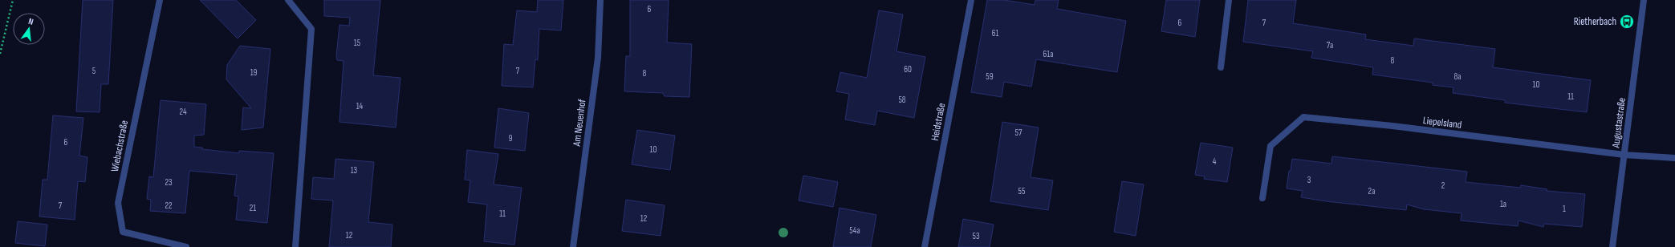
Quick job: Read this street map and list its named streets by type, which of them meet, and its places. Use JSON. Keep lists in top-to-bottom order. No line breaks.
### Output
{"streets":{"street":["Heidstraße","Am Neuenhof","Liepelsland","Augustastraße","Wiebachstraße"]},"crossings":[["Liepelsland","Augustastraße"]],"places":{"bus stop":["Rietherbach"]},"house_numbers":["6","6","7","61","15","7a","61a","8","60","5","7","19","8","59","8a","10","11","58","14","24","57","9","6","10","4","13","3","23","2","55","2a","1a","7","22","21","1","11","12","54a","12","53"],"north":"top"}
